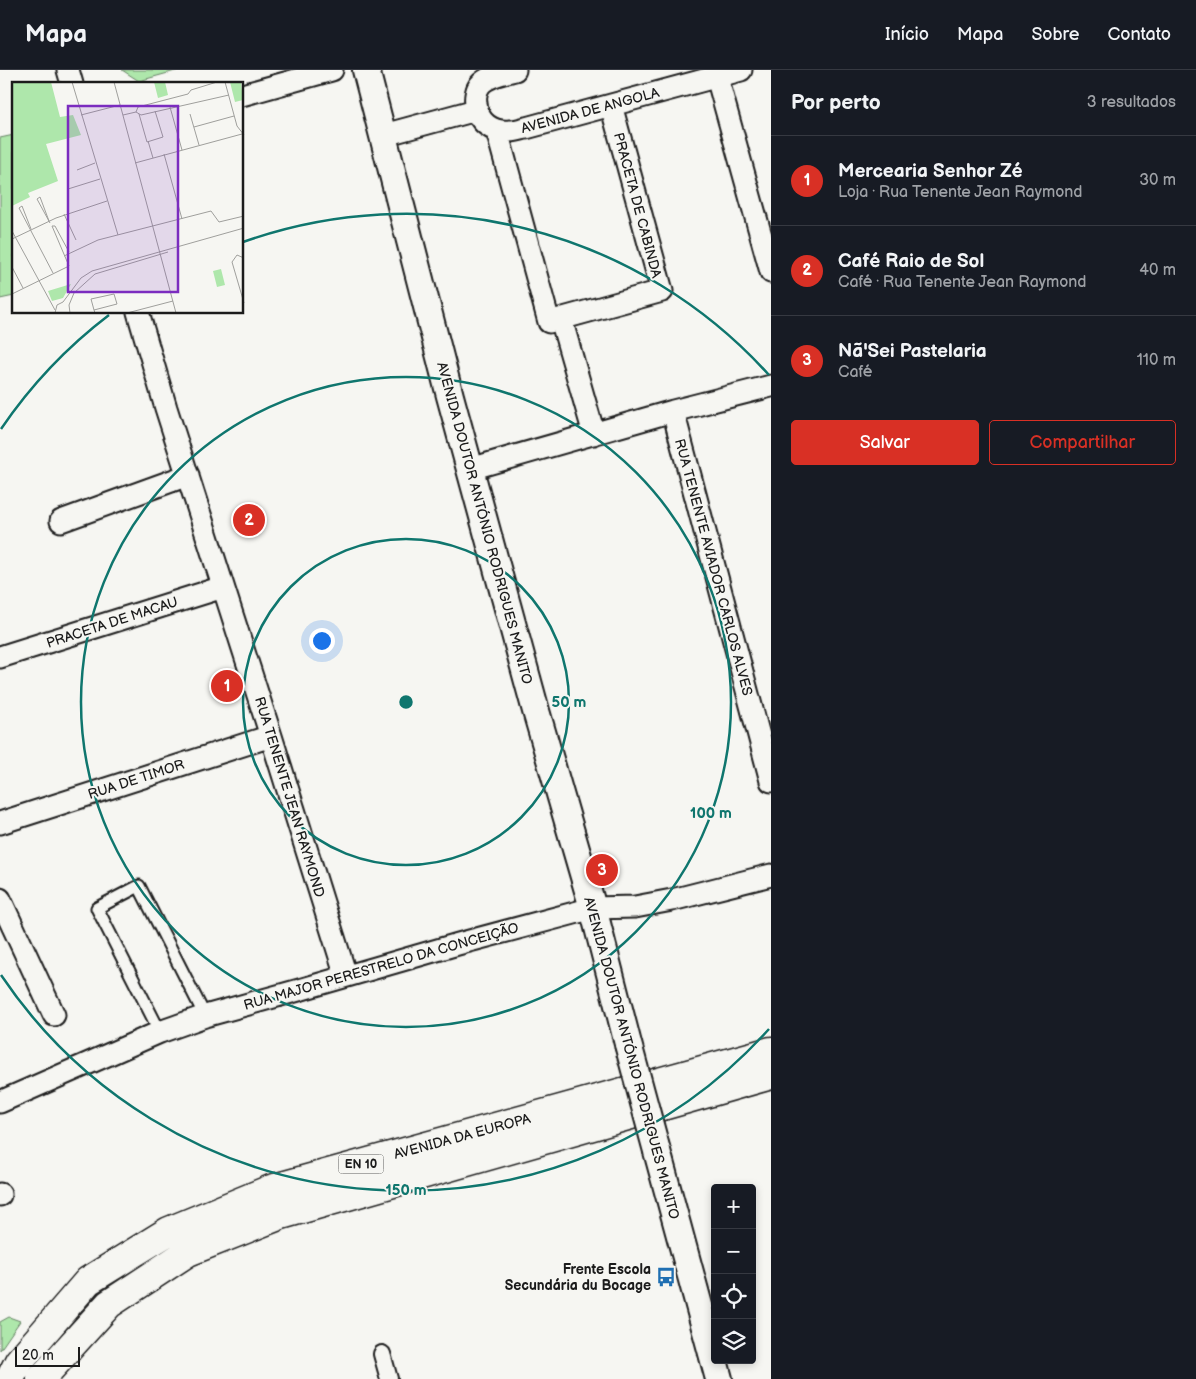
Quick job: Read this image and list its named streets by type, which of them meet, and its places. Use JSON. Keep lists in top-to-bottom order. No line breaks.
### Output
{"streets":{"main road":["AVENIDA DA EUROPA","EN 10"],"street":["AVENIDA DE ANGOLA","PRACETA DE CABINDA","AVENIDA DOUTOR ANTÓNIO RODRIGUES MANITO","RUA TENENTE AVIADOR CARLOS ALVES","PRACETA DE MACAU","RUA DE TIMOR","RUA TENENTE JEAN RAYMOND","RUA MAJOR PERESTRELO DA CONCEIÇÃO"]},"crossings":[["AVENIDA DE ANGOLA","PRACETA DE CABINDA"],["AVENIDA DOUTOR ANTÓNIO RODRIGUES MANITO","RUA MAJOR PERESTRELO DA CONCEIÇÃO"],["PRACETA DE MACAU","RUA TENENTE JEAN RAYMOND"],["RUA DE TIMOR","RUA TENENTE JEAN RAYMOND"],["RUA TENENTE JEAN RAYMOND","RUA MAJOR PERESTRELO DA CONCEIÇÃO"]],"places":{"bus stop":["Frente Escola Secundária du Bocage"]},"scale_bar":"20 m","page":{"header":"Mapa","nav":["Início","Mapa","Sobre","Contato"],"heading":["Por perto","3 resultados"],"list":[{"mark":"1","name":"Mercearia Senhor Zé","note":"Loja · Rua Tenente Jean Raymond","value":"30 m"},{"mark":"2","name":"Café Raio de Sol","note":"Café · Rua Tenente Jean Raymond","value":"40 m"},{"mark":"3","name":"Nã'Sei Pastelaria","note":"Café","value":"110 m"}],"buttons":["Salvar","Compartilhar"],"pins":["2","1","3"],"map_buttons":["+","−"],"scale":"20 m"},"rings":["50 m","100 m","150 m"]}
